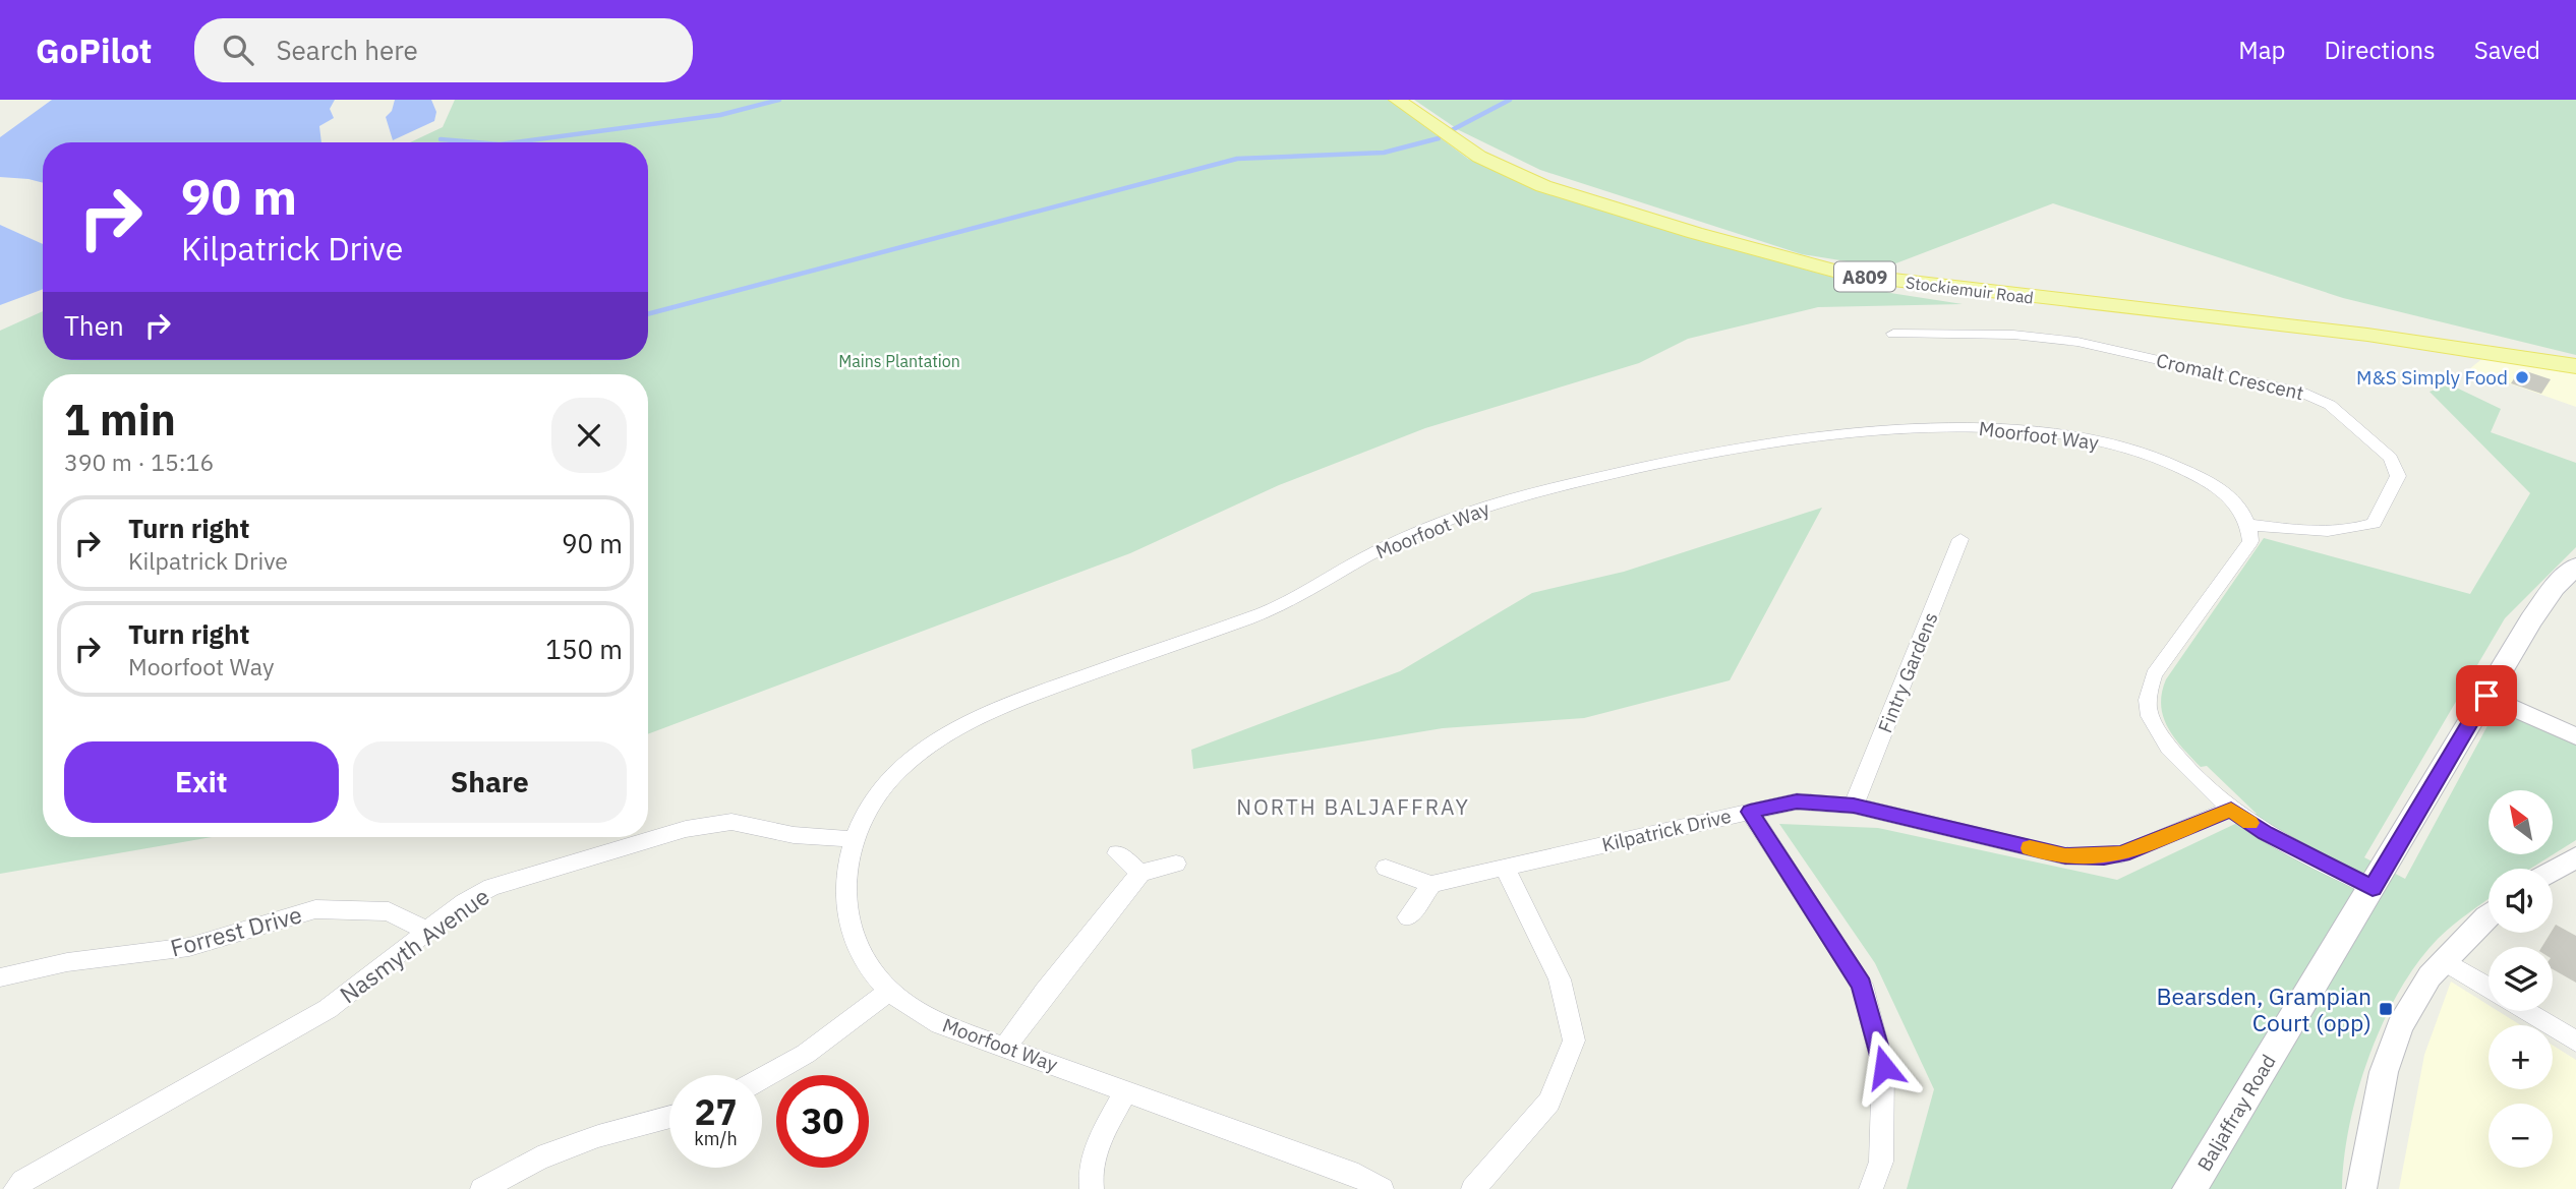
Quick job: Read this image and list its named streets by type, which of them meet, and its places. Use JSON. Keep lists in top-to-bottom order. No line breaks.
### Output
{"streets":{"main road":["A809","Stockiemuir Road","Baljaffray Road"],"street":["Cromalt Crescent","Moorfoot Way","Fintry Gardens","Kilpatrick Drive","Forrest Drive","Nasmyth Avenue"]},"crossings":[["Cromalt Crescent","Moorfoot Way"],["Moorfoot Way","Nasmyth Avenue"],["Fintry Gardens","Kilpatrick Drive"],["Forrest Drive","Nasmyth Avenue"]],"districts":["NORTH BALJAFFRAY"],"parks":["Mains Plantation"],"places":{"other":["M&S Simply Food"],"transit":["Bearsden, Grampian Court (opp)"]},"north":"top left","page":{"header":"GoPilot","search":"Search here","nav":["Map","Directions","Saved"],"turn":["90 m","Kilpatrick Drive"],"then":"Then","heading":["1 min","390 m · 15:16"],"list":[{"name":"Turn right","note":"Kilpatrick Drive","value":"90 m"},{"name":"Turn right","note":"Moorfoot Way","value":"150 m"}],"buttons":["Exit","Share"],"map_buttons":["+","−"],"speed":"27 km/h","limit":"30"}}
